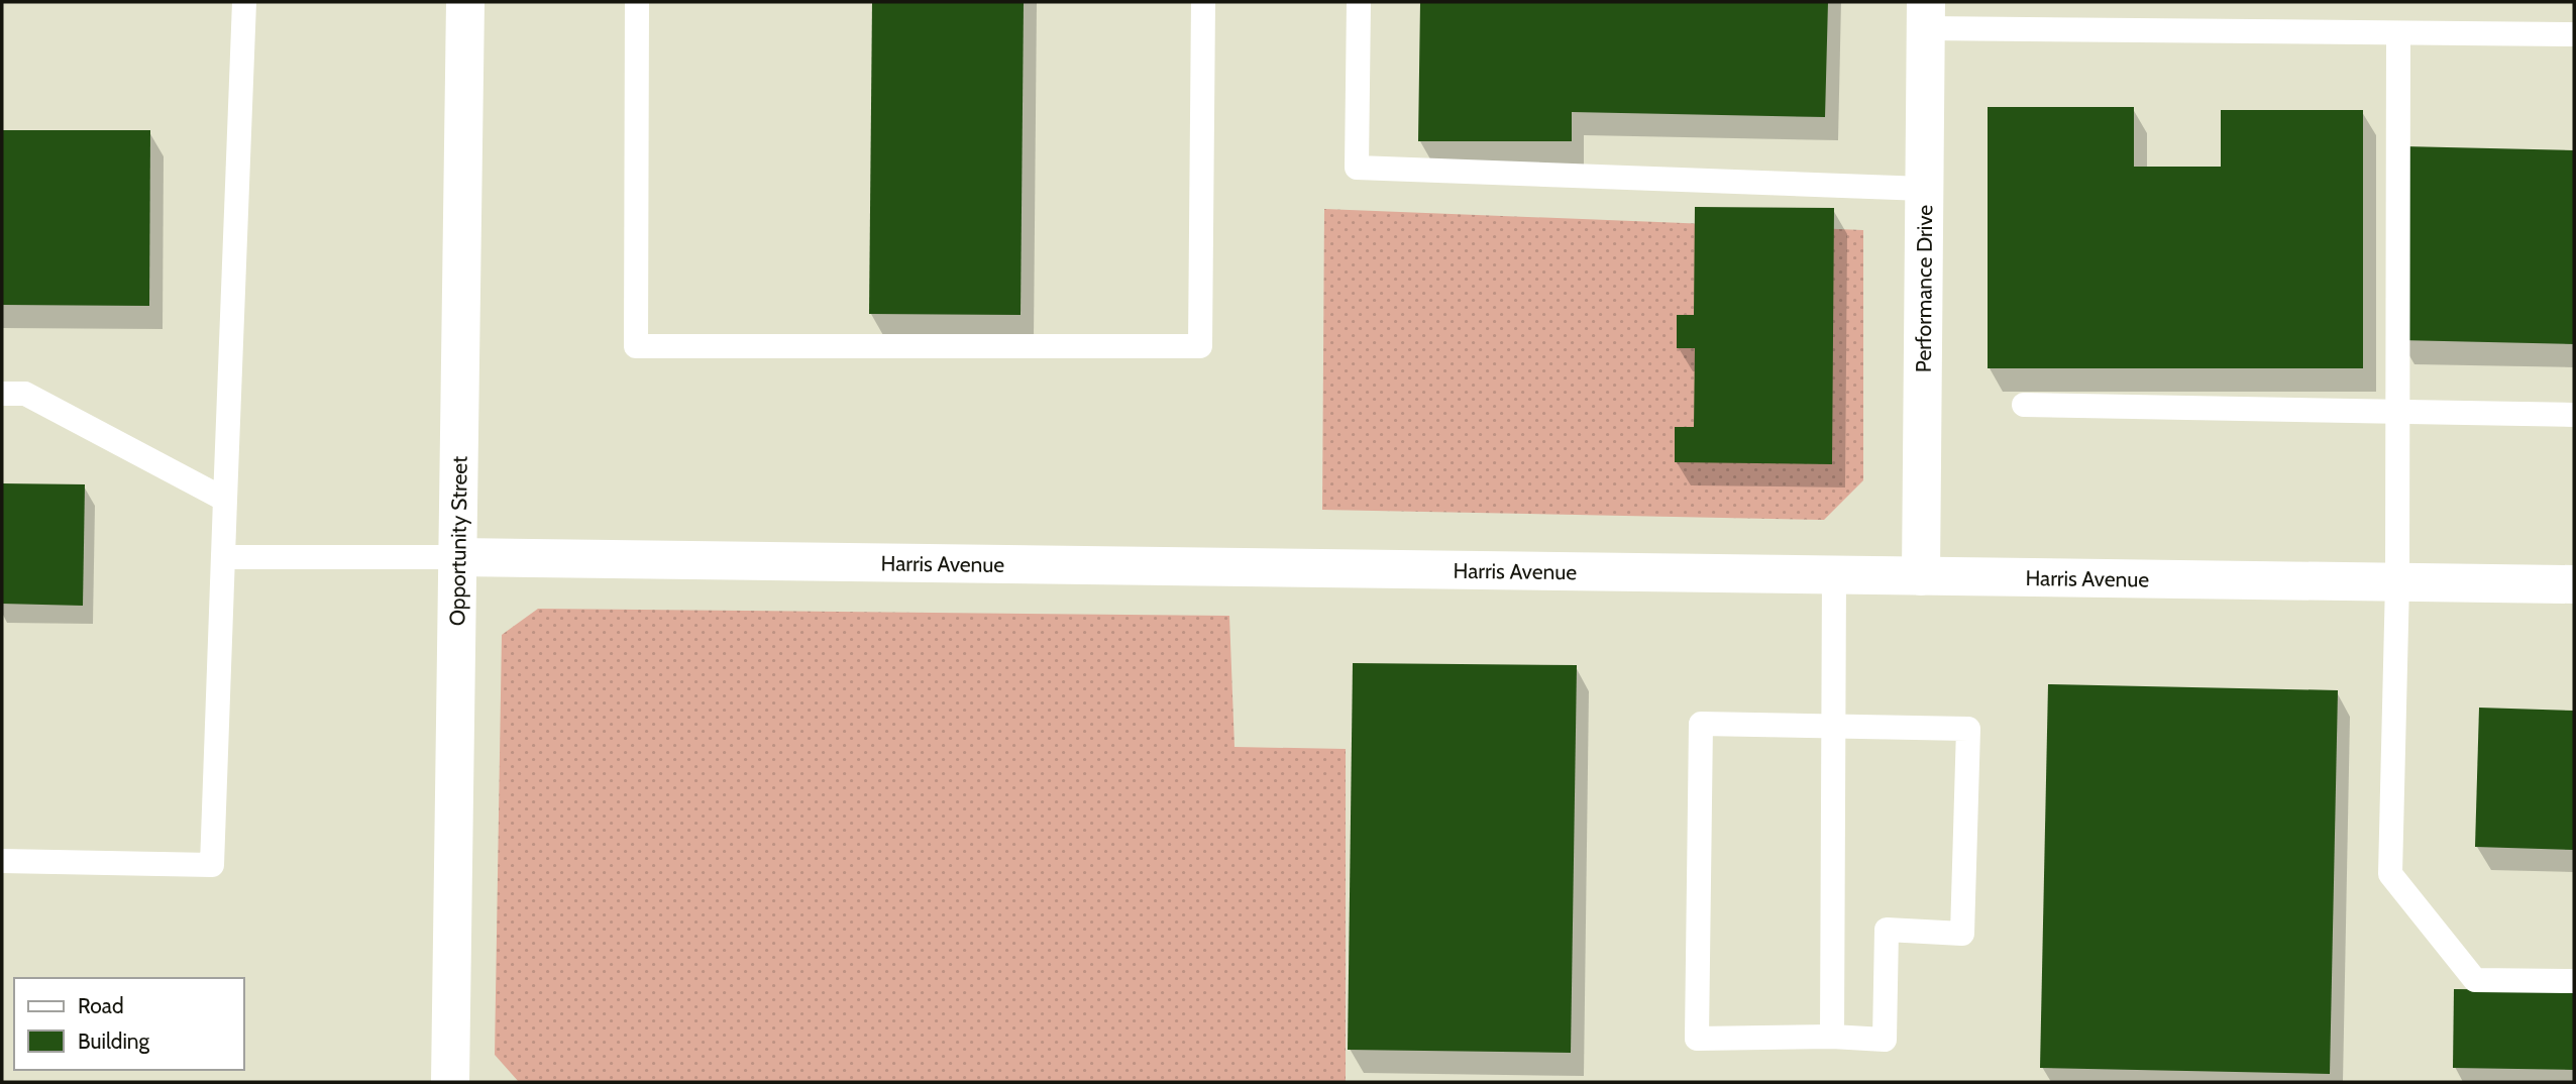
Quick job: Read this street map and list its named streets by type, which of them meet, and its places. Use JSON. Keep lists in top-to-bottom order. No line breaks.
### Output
{"streets":{"street":["Performance Drive","Opportunity Street","Harris Avenue"]},"crossings":[["Performance Drive","Harris Avenue"],["Opportunity Street","Harris Avenue"]],"legend":["Road","Building"]}
